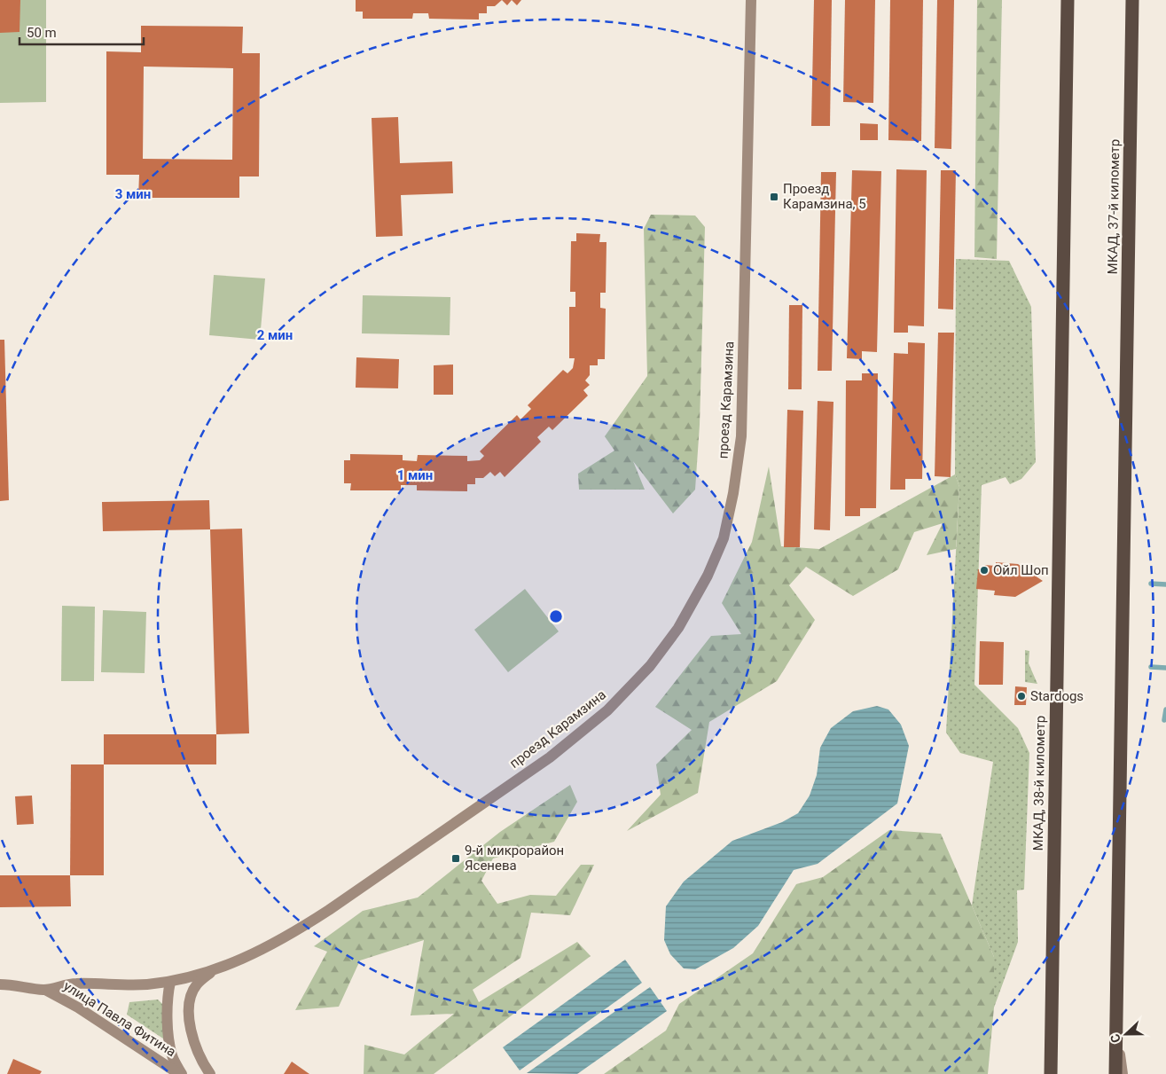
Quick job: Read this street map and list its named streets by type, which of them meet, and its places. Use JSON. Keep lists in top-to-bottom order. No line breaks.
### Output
{"streets":{"highway":["МКАД, 37-й километр","МКАД, 38-й километр"],"street":["проезд Карамзина","улица Павла Фитина"]},"crossings":[["проезд Карамзина","улица Павла Фитина"]],"places":{"transit":["Проезд Карамзина, 5","9-й микрорайон Ясенева"],"other":["Ойл Шоп","Stardogs"]},"scale_bar":"50 m","north":"left","rings":["3 мин","2 мин","1 мин"]}
